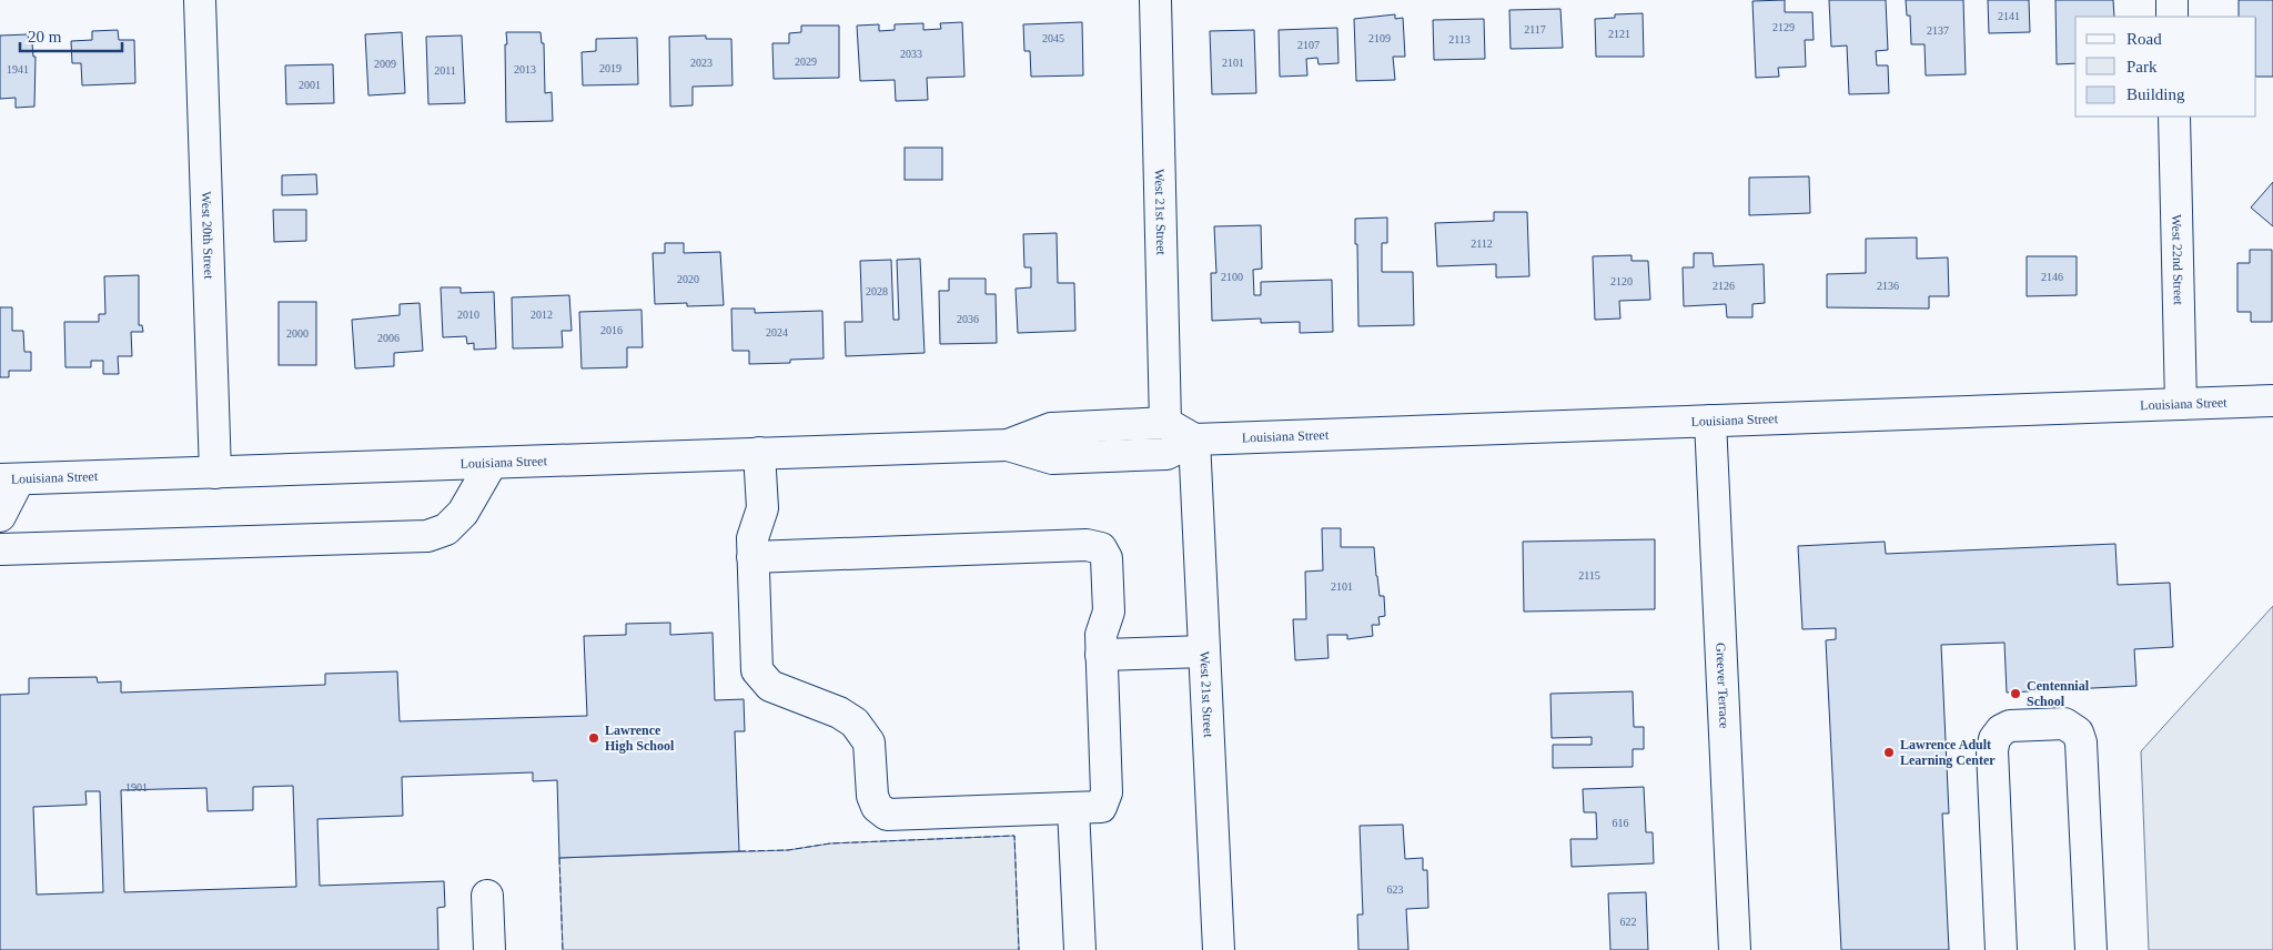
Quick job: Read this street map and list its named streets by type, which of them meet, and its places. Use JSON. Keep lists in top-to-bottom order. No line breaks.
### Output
{"streets":{"main road":["West 21st Street","West 20th Street","West 22nd Street","Louisiana Street","Greever Terrace"]},"crossings":[["West 21st Street","Louisiana Street"],["West 20th Street","Louisiana Street"],["West 22nd Street","Louisiana Street"],["Louisiana Street","Greever Terrace"]],"places":["Centennial School","Lawrence High School","Lawrence Adult Learning Center"],"house_numbers":["2141","2129","2117","2137","2121","2045","2109","2113","2107","2033","2029","2023","2101","2009","2019","1941","2013","2011","2001","2112","2100","2146","2020","2120","2126","2136","2028","2010","2012","2036","2016","2024","2000","2006","2115","2101","1901","616","623","622"],"legend":["Road","Park","Building"],"scale_bar":"20 m"}
